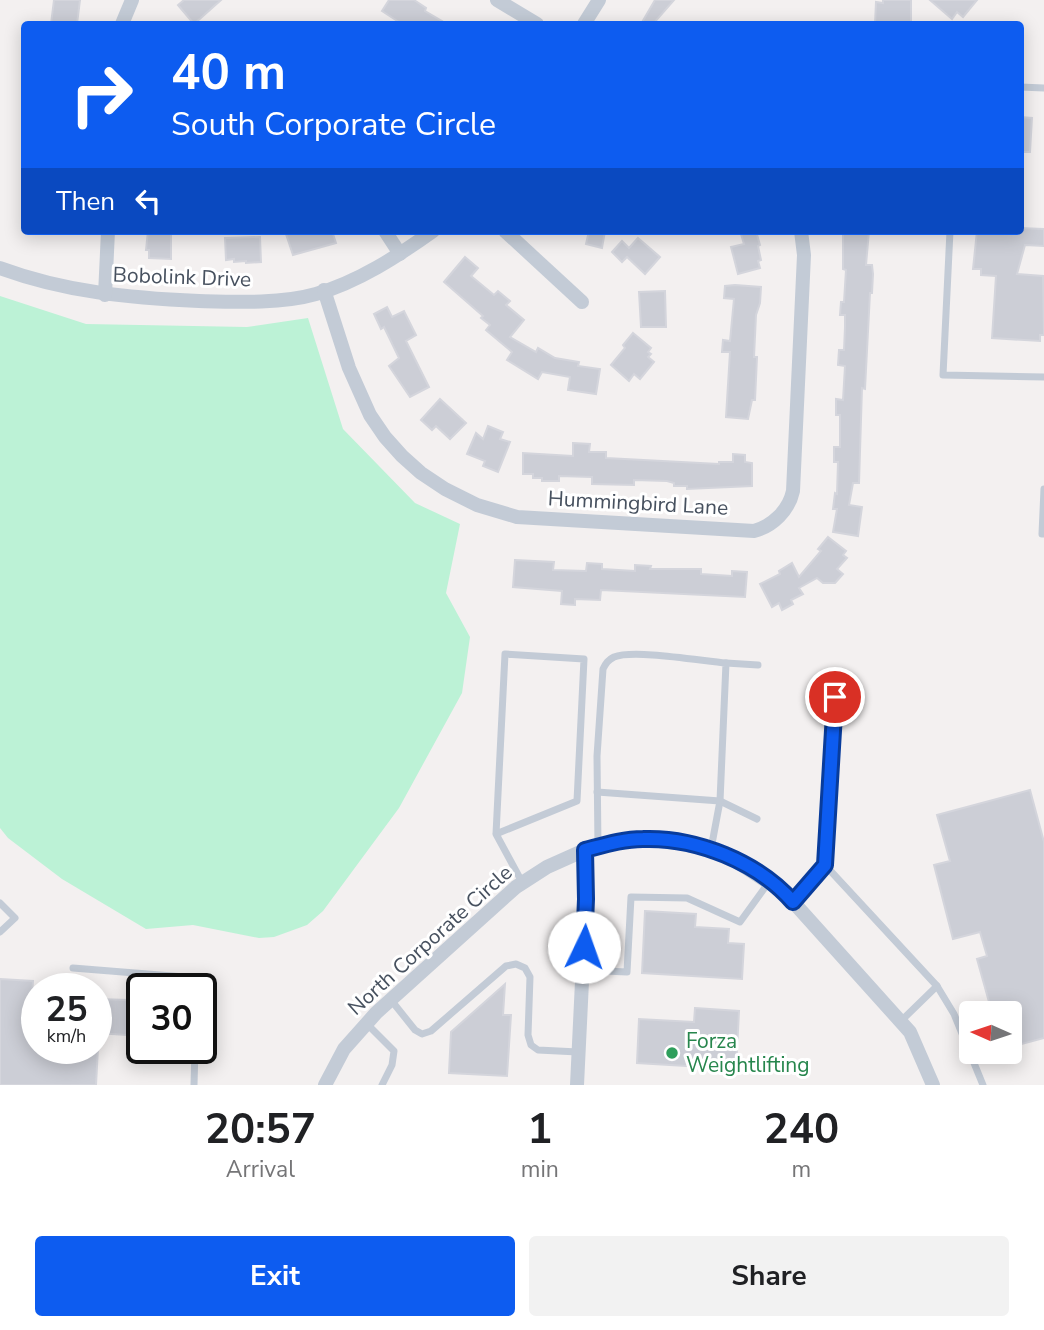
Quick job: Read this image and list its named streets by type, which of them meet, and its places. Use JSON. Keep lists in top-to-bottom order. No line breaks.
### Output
{"streets":{"street":["Bobolink Drive","Hummingbird Lane","North Corporate Circle"]},"crossings":[["Bobolink Drive","Hummingbird Lane"]],"places":["Forza Weightlifting"],"north":"left","page":{"turn":["40 m","South Corporate Circle"],"then":"Then","speed":"25 km/h","limit":"30","eta":["20:57","Arrival","1","min","240","m"],"buttons":["Exit","Share"]}}
